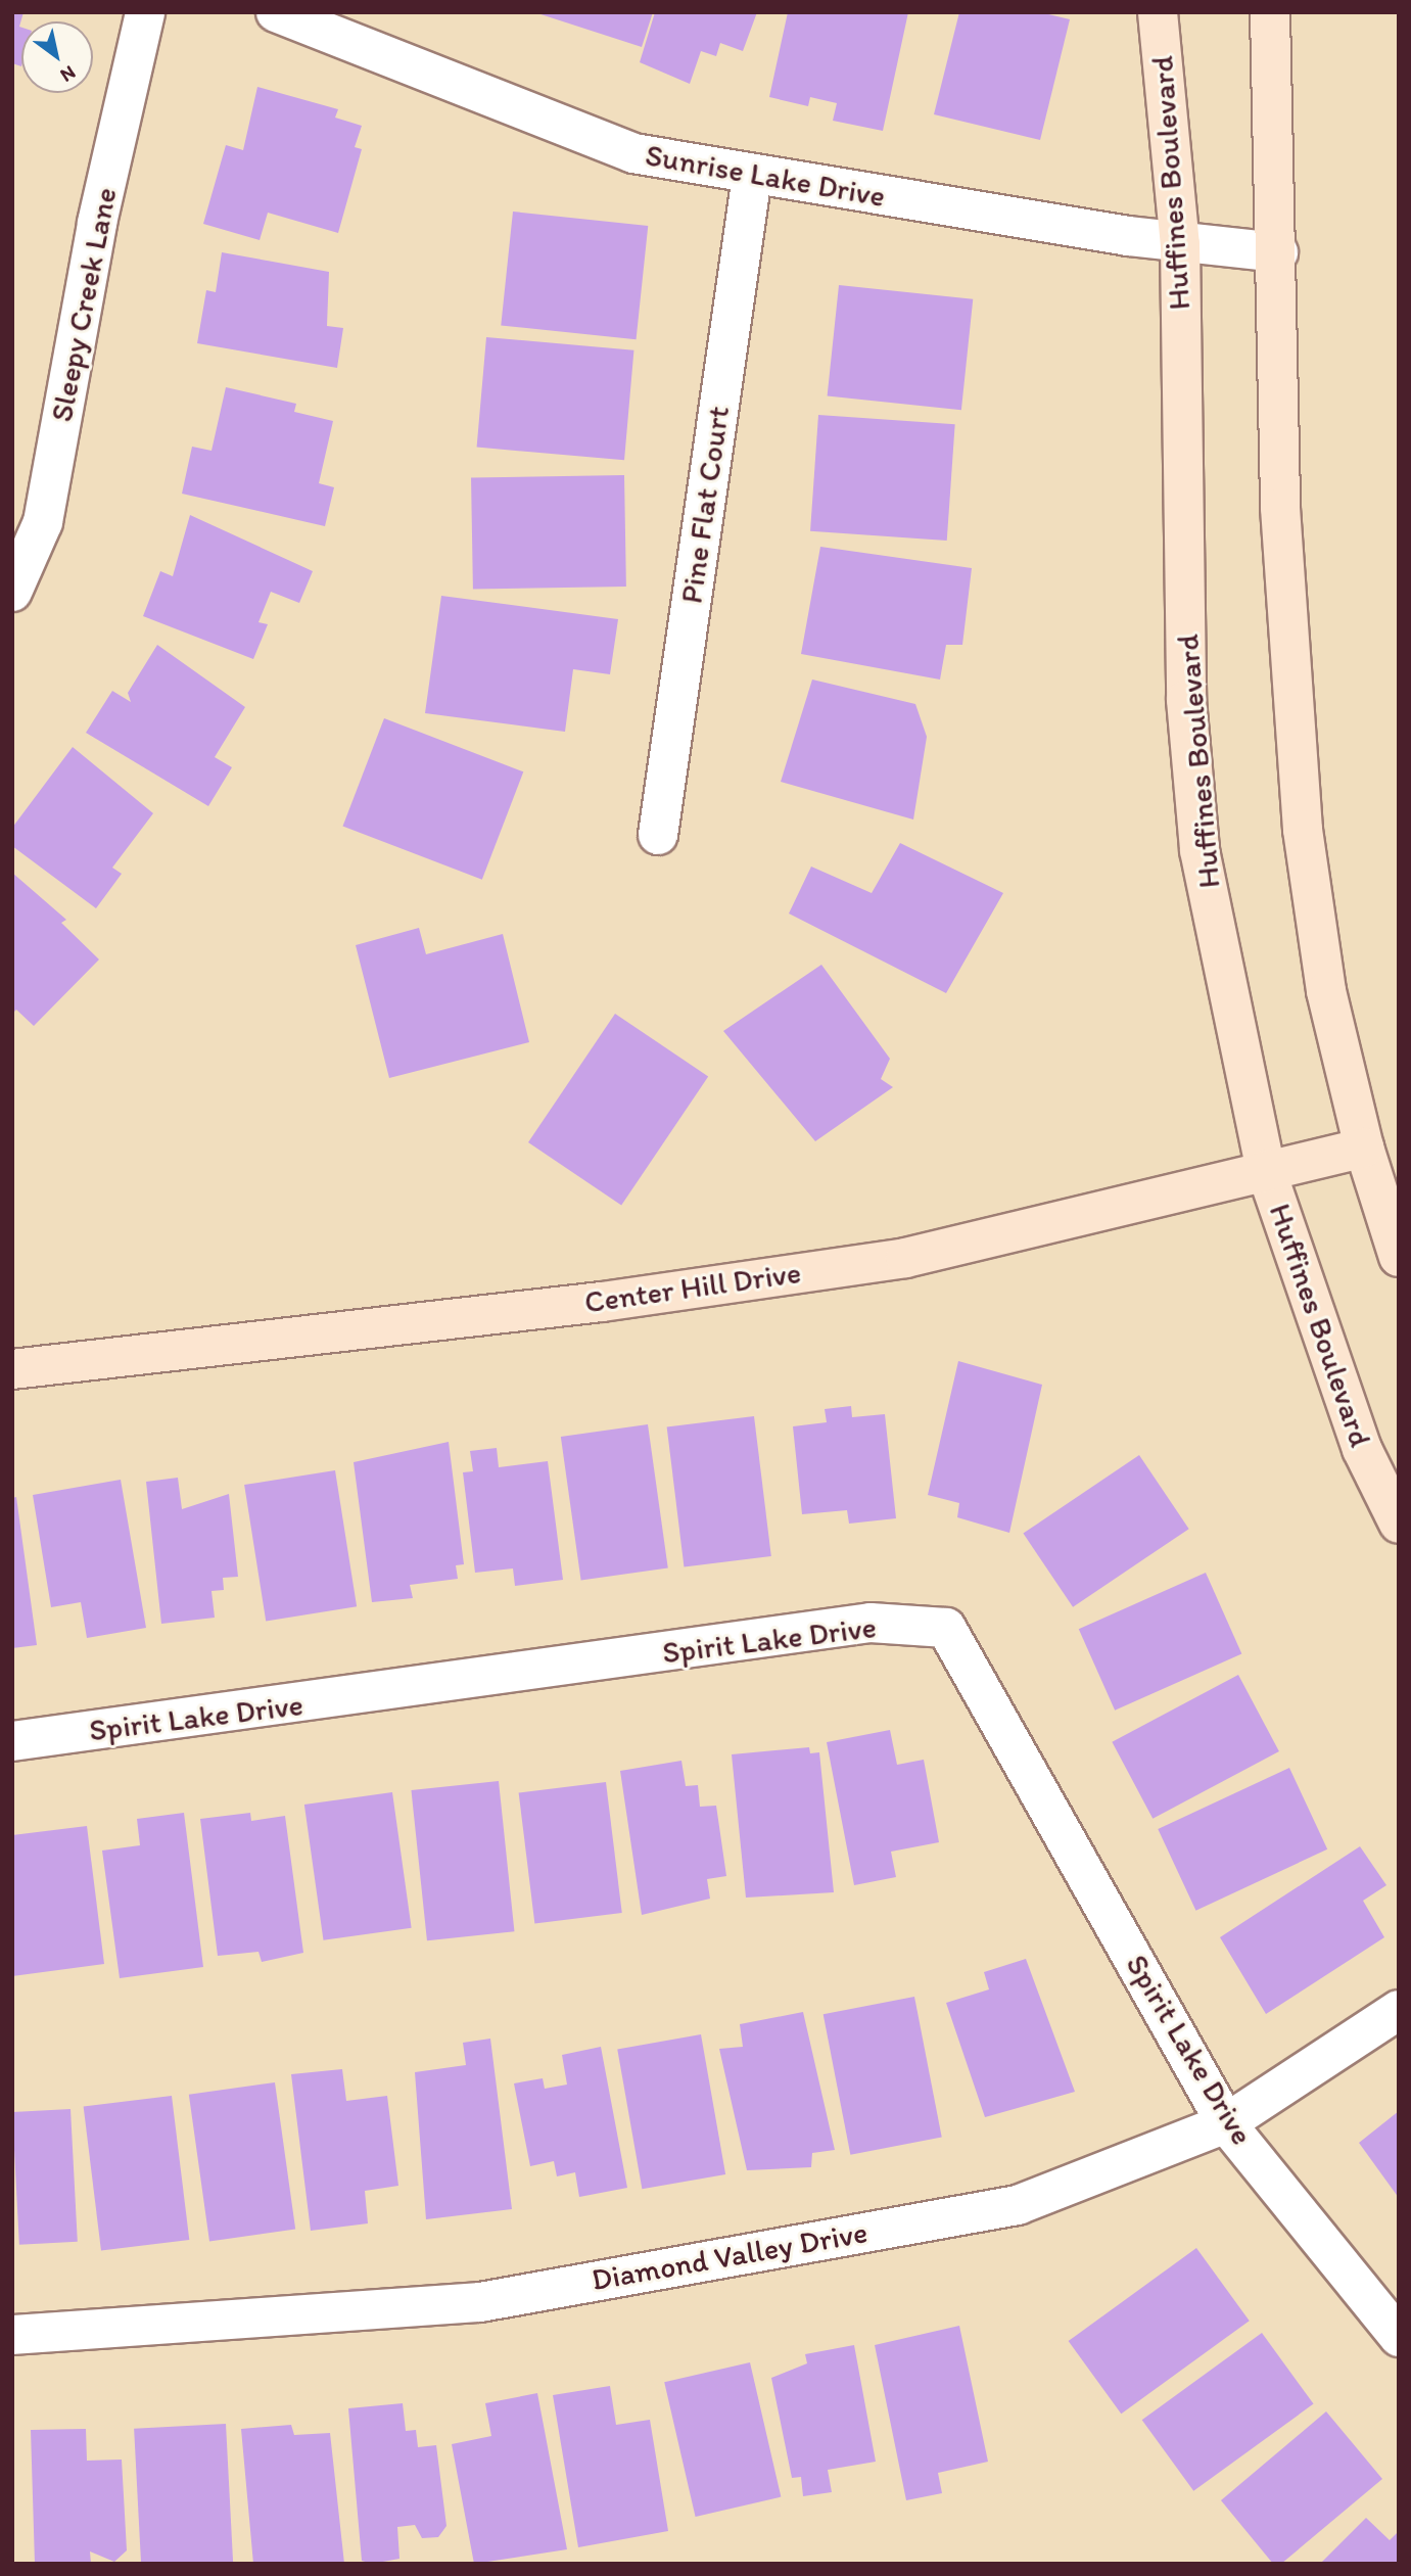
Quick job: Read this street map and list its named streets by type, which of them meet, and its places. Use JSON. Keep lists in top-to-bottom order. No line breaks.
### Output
{"streets":{"main road":["Huffines Boulevard","Center Hill Drive"],"street":["Sunrise Lake Drive","Sleepy Creek Lane","Pine Flat Court","Spirit Lake Drive","Diamond Valley Drive"]},"crossings":[["Sunrise Lake Drive","Huffines Boulevard"],["Sunrise Lake Drive","Pine Flat Court"],["Huffines Boulevard","Center Hill Drive"],["Spirit Lake Drive","Diamond Valley Drive"]],"north":"bottom right"}
